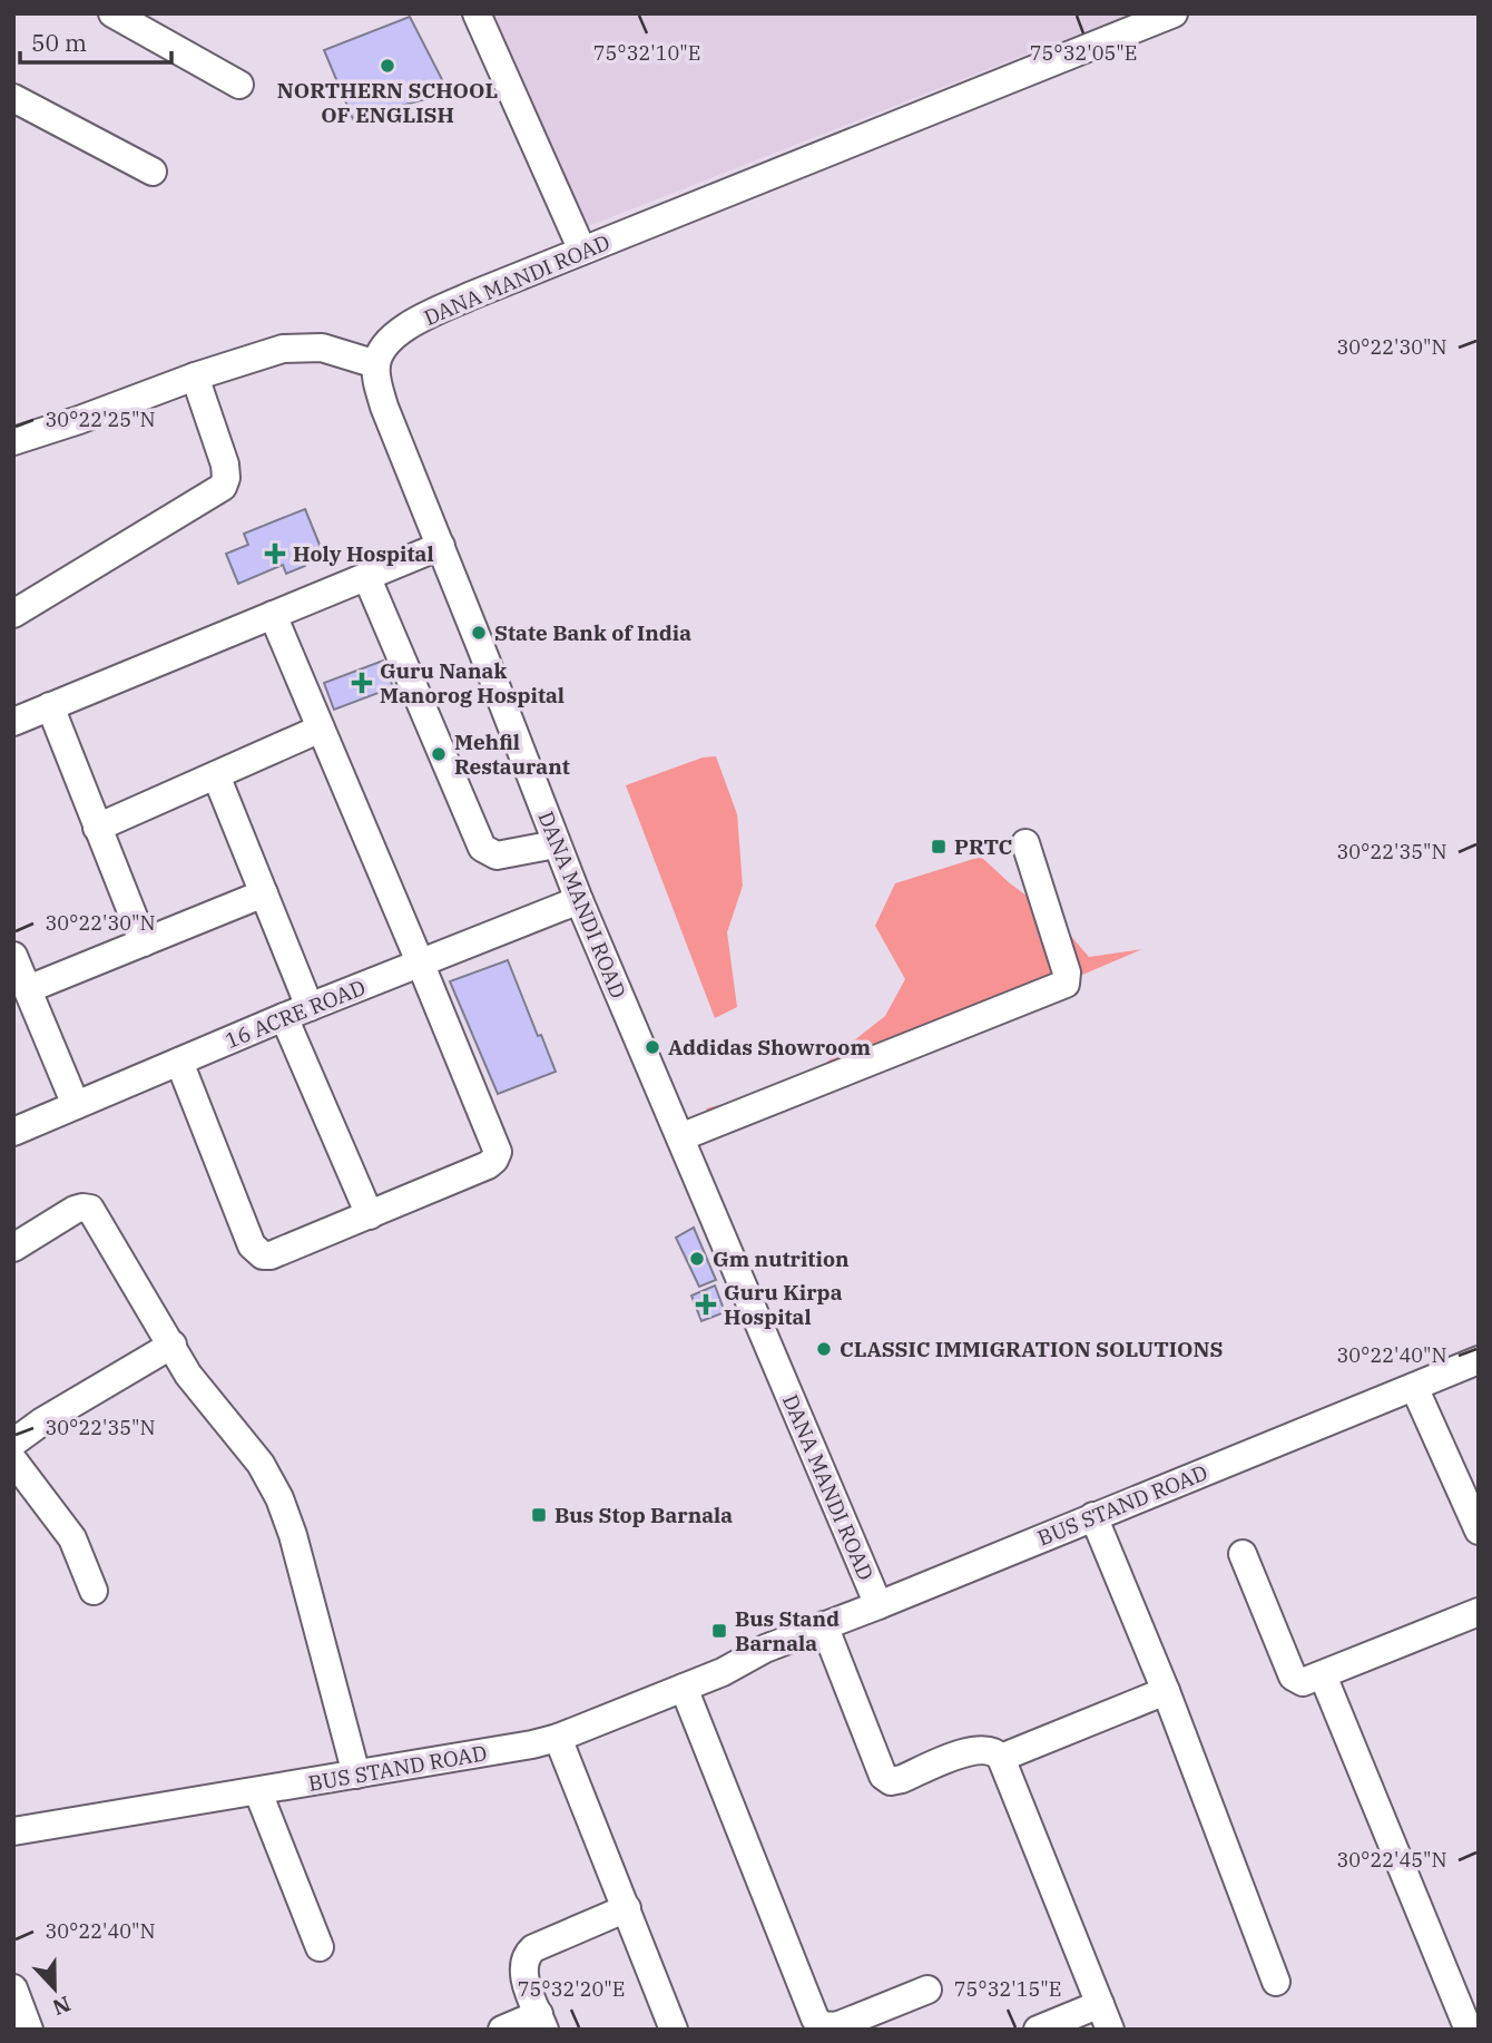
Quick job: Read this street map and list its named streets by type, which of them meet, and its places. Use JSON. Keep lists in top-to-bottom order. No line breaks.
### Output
{"streets":{"street":["DANA MANDI ROAD","16 ACRE ROAD","BUS STAND ROAD"]},"crossings":[["DANA MANDI ROAD","16 ACRE ROAD"],["DANA MANDI ROAD","BUS STAND ROAD"]],"places":{"other":["NORTHERN SCHOOL OF ENGLISH","State Bank of India","Mehfil Restaurant","Addidas Showroom","Gm nutrition","CLASSIC IMMIGRATION SOLUTIONS"],"health":["Holy Hospital","Guru Nanak Manorog Hospital","Guru Kirpa Hospital"],"transit":["PRTC","Bus Stop Barnala","Bus Stand Barnala"]},"scale_bar":"50 m","north":"bottom","coordinates":["75°32'10\"E","75°32'05\"E","30°22'30\"N","30°22'25\"N","30°22'35\"N","30°22'40\"N","30°22'45\"N","75°32'20\"E","75°32'15\"E"]}
